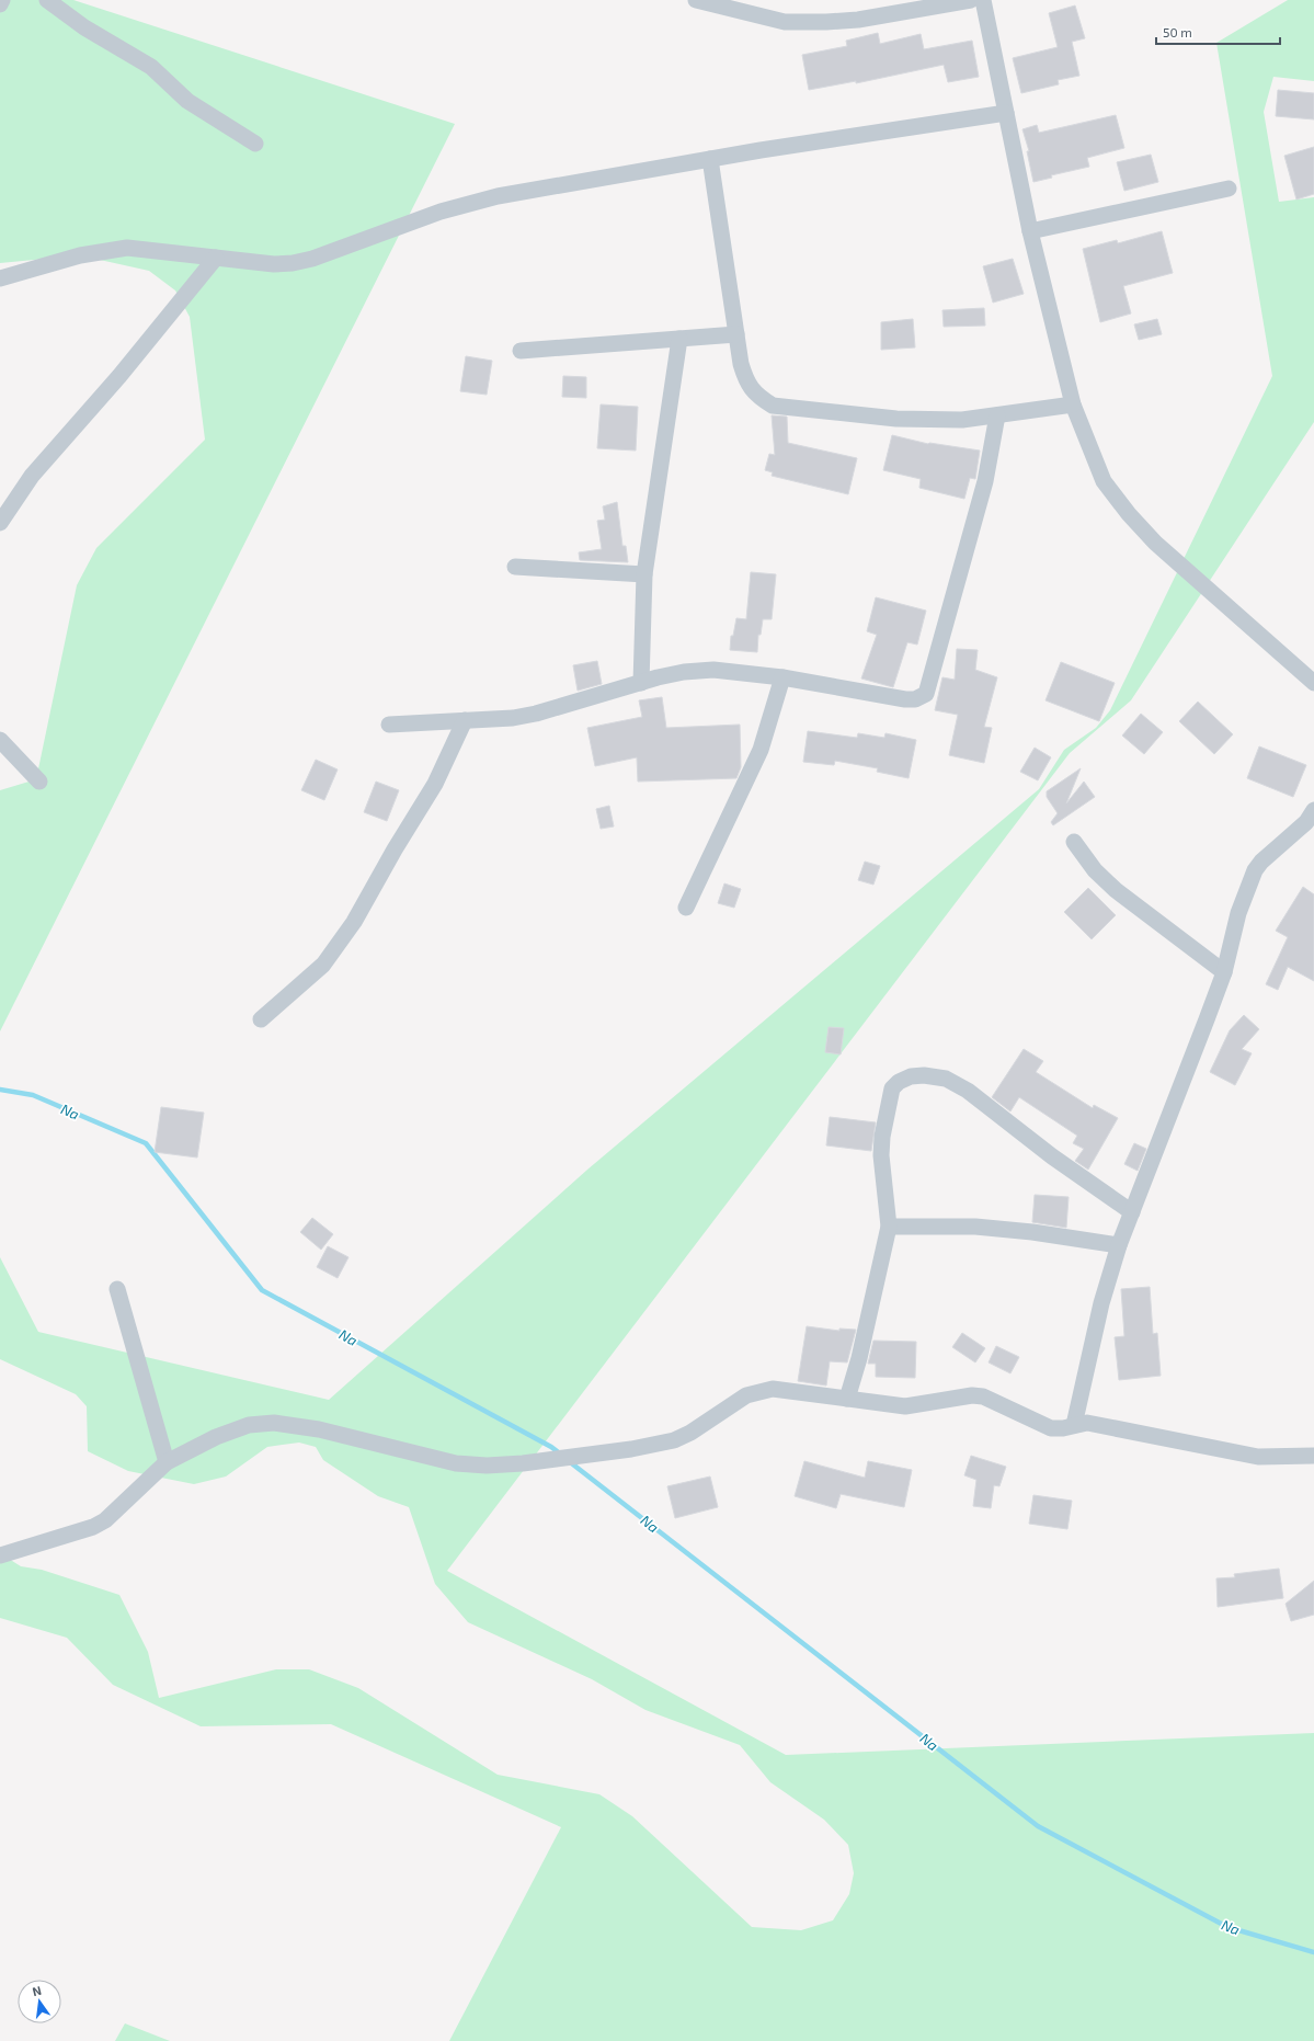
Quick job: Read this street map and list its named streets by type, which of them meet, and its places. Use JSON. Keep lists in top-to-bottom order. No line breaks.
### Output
{"water":["Na"],"scale_bar":"50 m","north":"top"}
